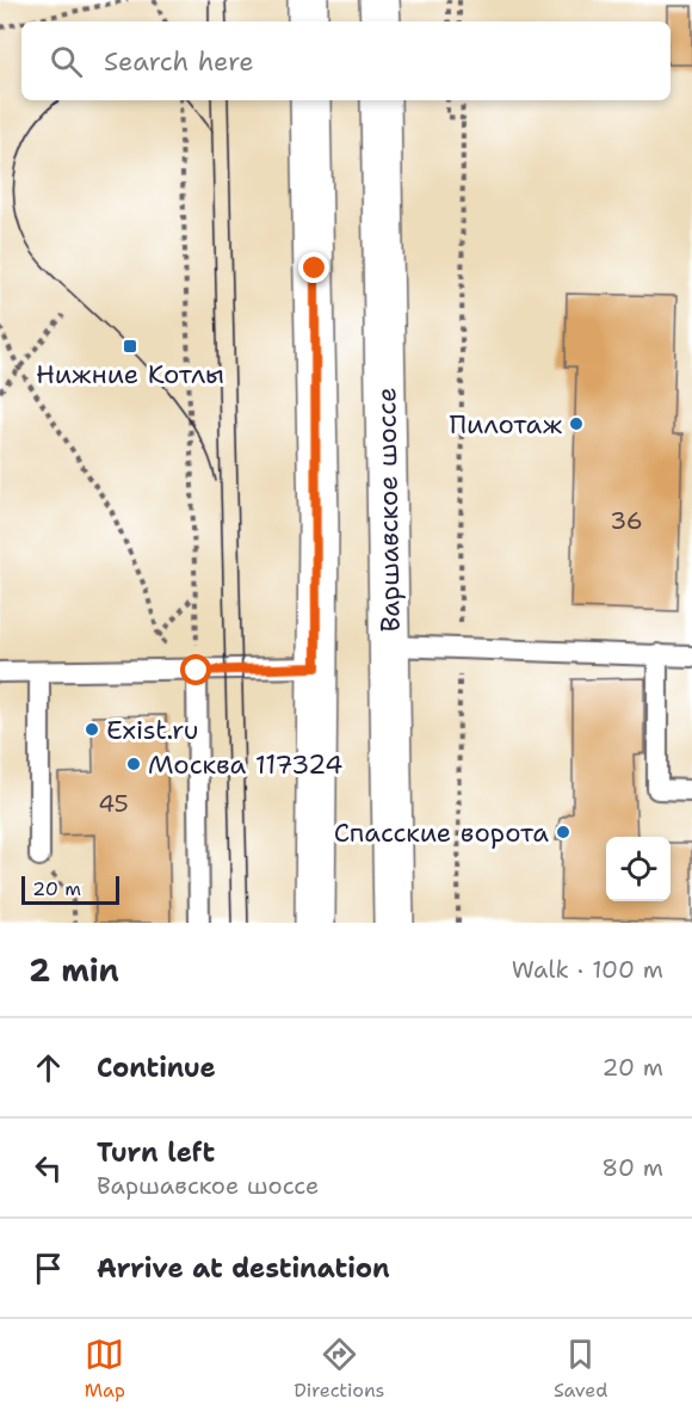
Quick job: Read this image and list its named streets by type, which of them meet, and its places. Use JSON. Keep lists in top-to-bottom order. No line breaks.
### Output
{"streets":{"main road":["Варшавское шоссе"]},"places":{"transit":["Нижние Котлы"],"other":["Пилотаж","Exist.ru","Москва 117324","Спасские ворота"]},"house_numbers":["36","45"],"scale_bar":"20 m","page":{"search":"Search here","scale":"20 m","heading":["2 min","Walk · 100 m"],"list":[["Continue","20 m"],["Turn left","Варшавское шоссе","80 m"],"Arrive at destination"],"nav":["Map","Directions","Saved"]}}
